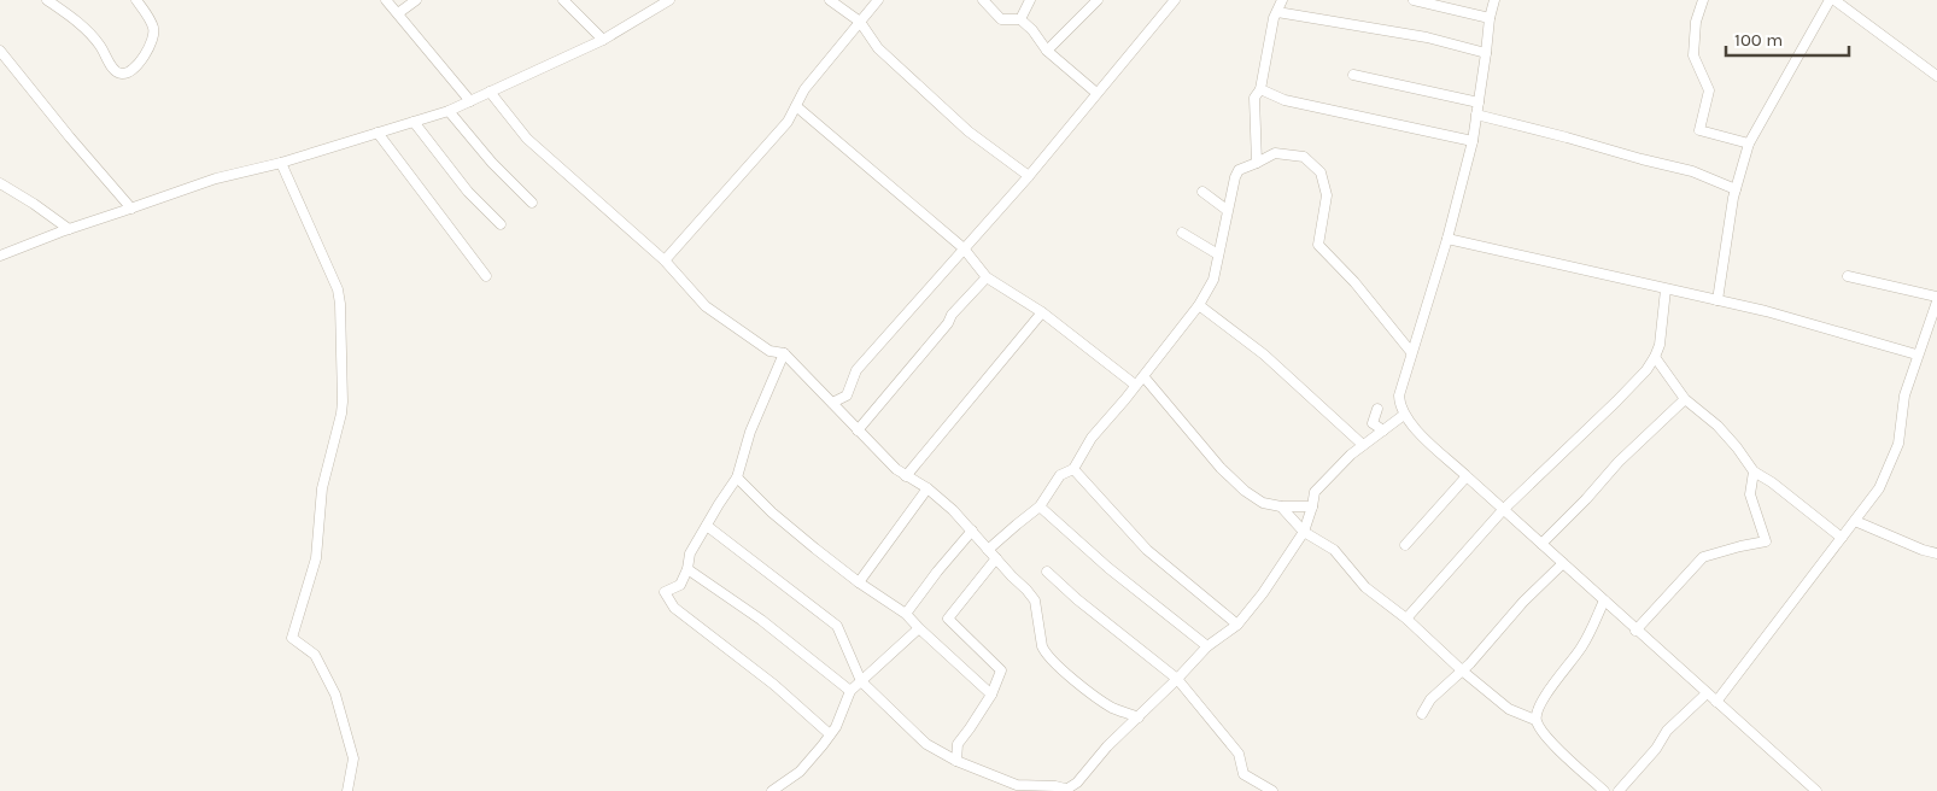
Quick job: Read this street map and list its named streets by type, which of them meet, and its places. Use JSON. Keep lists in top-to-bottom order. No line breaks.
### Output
{"scale_bar":"100 m"}
